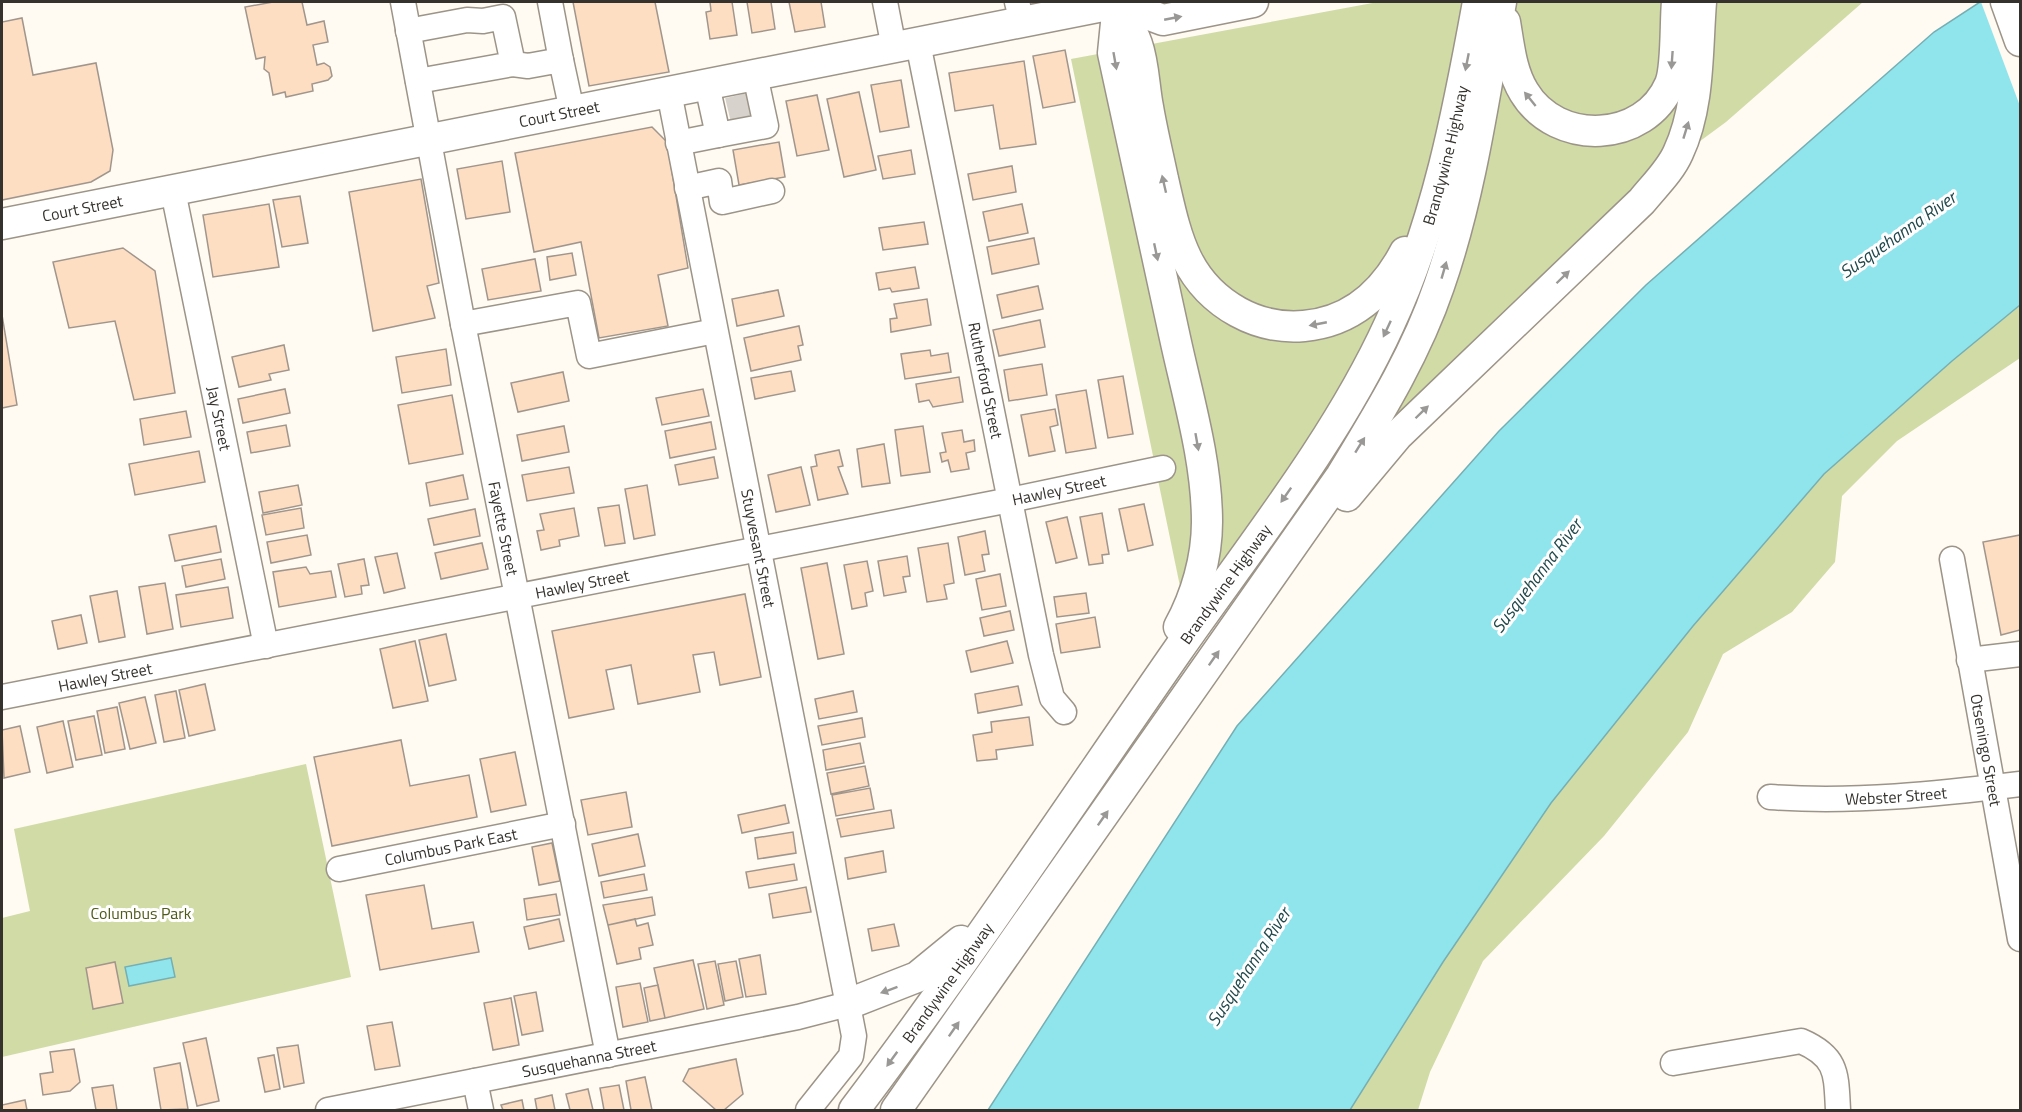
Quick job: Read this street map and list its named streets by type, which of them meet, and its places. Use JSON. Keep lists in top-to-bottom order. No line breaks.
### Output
{"streets":{"main road":["Court Street","Brandywine Highway"],"street":["Rutherford Street","Jay Street","Hawley Street","Fayette Street","Stuyvesant Street","Otseningo Street","Webster Street","Columbus Park East","Susquehanna Street"]},"crossings":[["Court Street","Rutherford Street"],["Court Street","Jay Street"],["Court Street","Fayette Street"],["Court Street","Stuyvesant Street"],["Rutherford Street","Hawley Street"],["Jay Street","Hawley Street"],["Hawley Street","Fayette Street"],["Hawley Street","Stuyvesant Street"],["Fayette Street","Columbus Park East"],["Fayette Street","Susquehanna Street"],["Stuyvesant Street","Susquehanna Street"],["Otseningo Street","Webster Street"]],"water":["Susquehanna River"],"parks":["Columbus Park"]}
